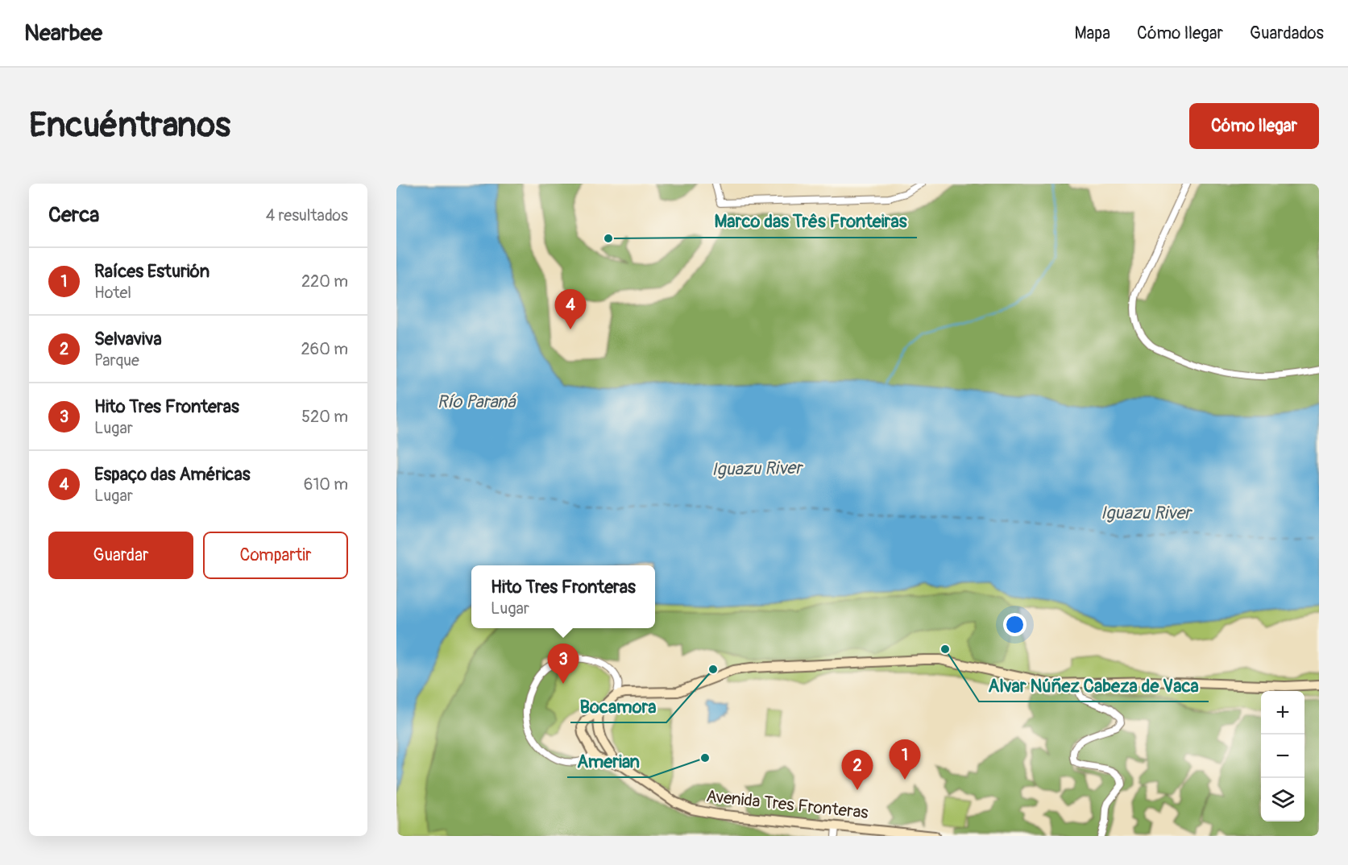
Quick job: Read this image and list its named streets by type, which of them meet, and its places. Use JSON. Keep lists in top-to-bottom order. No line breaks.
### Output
{"streets":{"main road":["Avenida Tres Fronteras"]},"water":["Río Paraná","Iguazu River"],"places":["Marco das Três Fronteiras","Alvar Núñez Cabeza de Vaca","Bocamora","Amerian"],"page":{"header":"Nearbee","nav":["Mapa","Cómo llegar","Guardados"],"buttons":["Cómo llegar",["Guardar","Compartir"]],"title":"Encuéntranos","heading":["Cerca","4 resultados"],"list":[{"mark":"1","name":"Raíces Esturión","note":"Hotel","value":"220 m"},{"mark":"2","name":"Selvaviva","note":"Parque","value":"260 m"},{"mark":"3","name":"Hito Tres Fronteras","note":"Lugar","value":"520 m"},{"mark":"4","name":"Espaço das Américas","note":"Lugar","value":"610 m"}],"pins":["4","3","1","2"],"popup":["Hito Tres Fronteras","Lugar"],"map_buttons":["+","−"]}}
